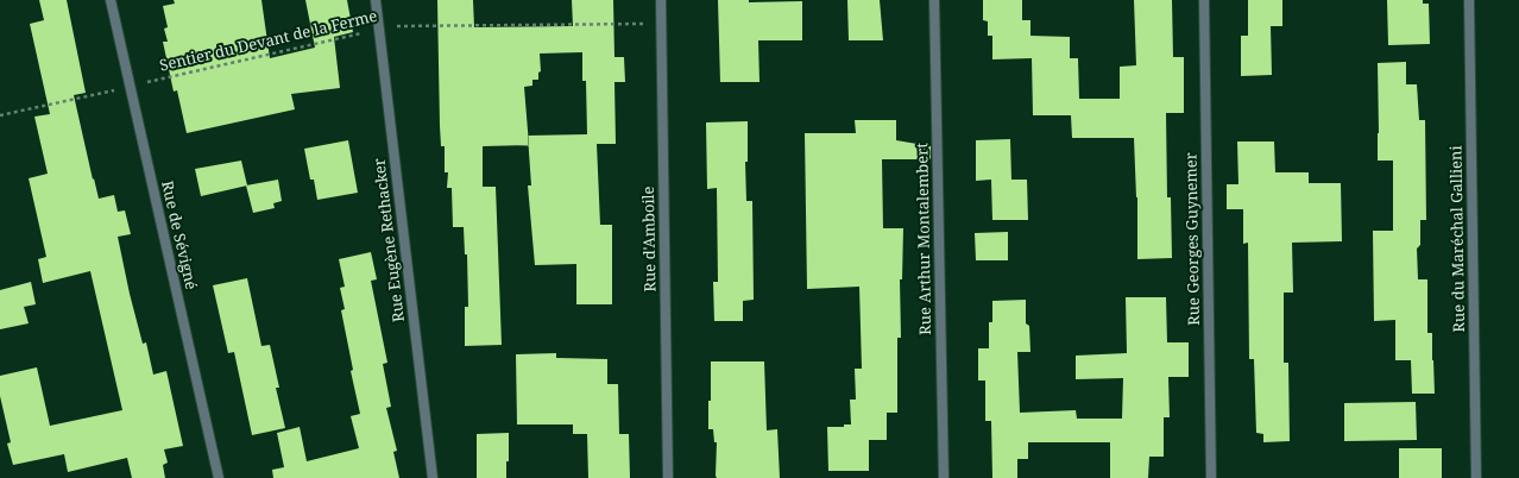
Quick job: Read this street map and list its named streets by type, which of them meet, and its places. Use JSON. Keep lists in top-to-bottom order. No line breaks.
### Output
{"streets":{"street":["Rue de Sévigné","Rue d'Amboile","Rue Arthur Montalembert","Rue Georges Guynemer","Rue du Maréchal Gallieni","Rue Eugène Rethacker"],"path":["Sentier du Devant de la Ferme"]},"crossings":[["Sentier du Devant de la Ferme","Rue de Sévigné"],["Sentier du Devant de la Ferme","Rue d'Amboile"],["Sentier du Devant de la Ferme","Rue Eugène Rethacker"]]}
